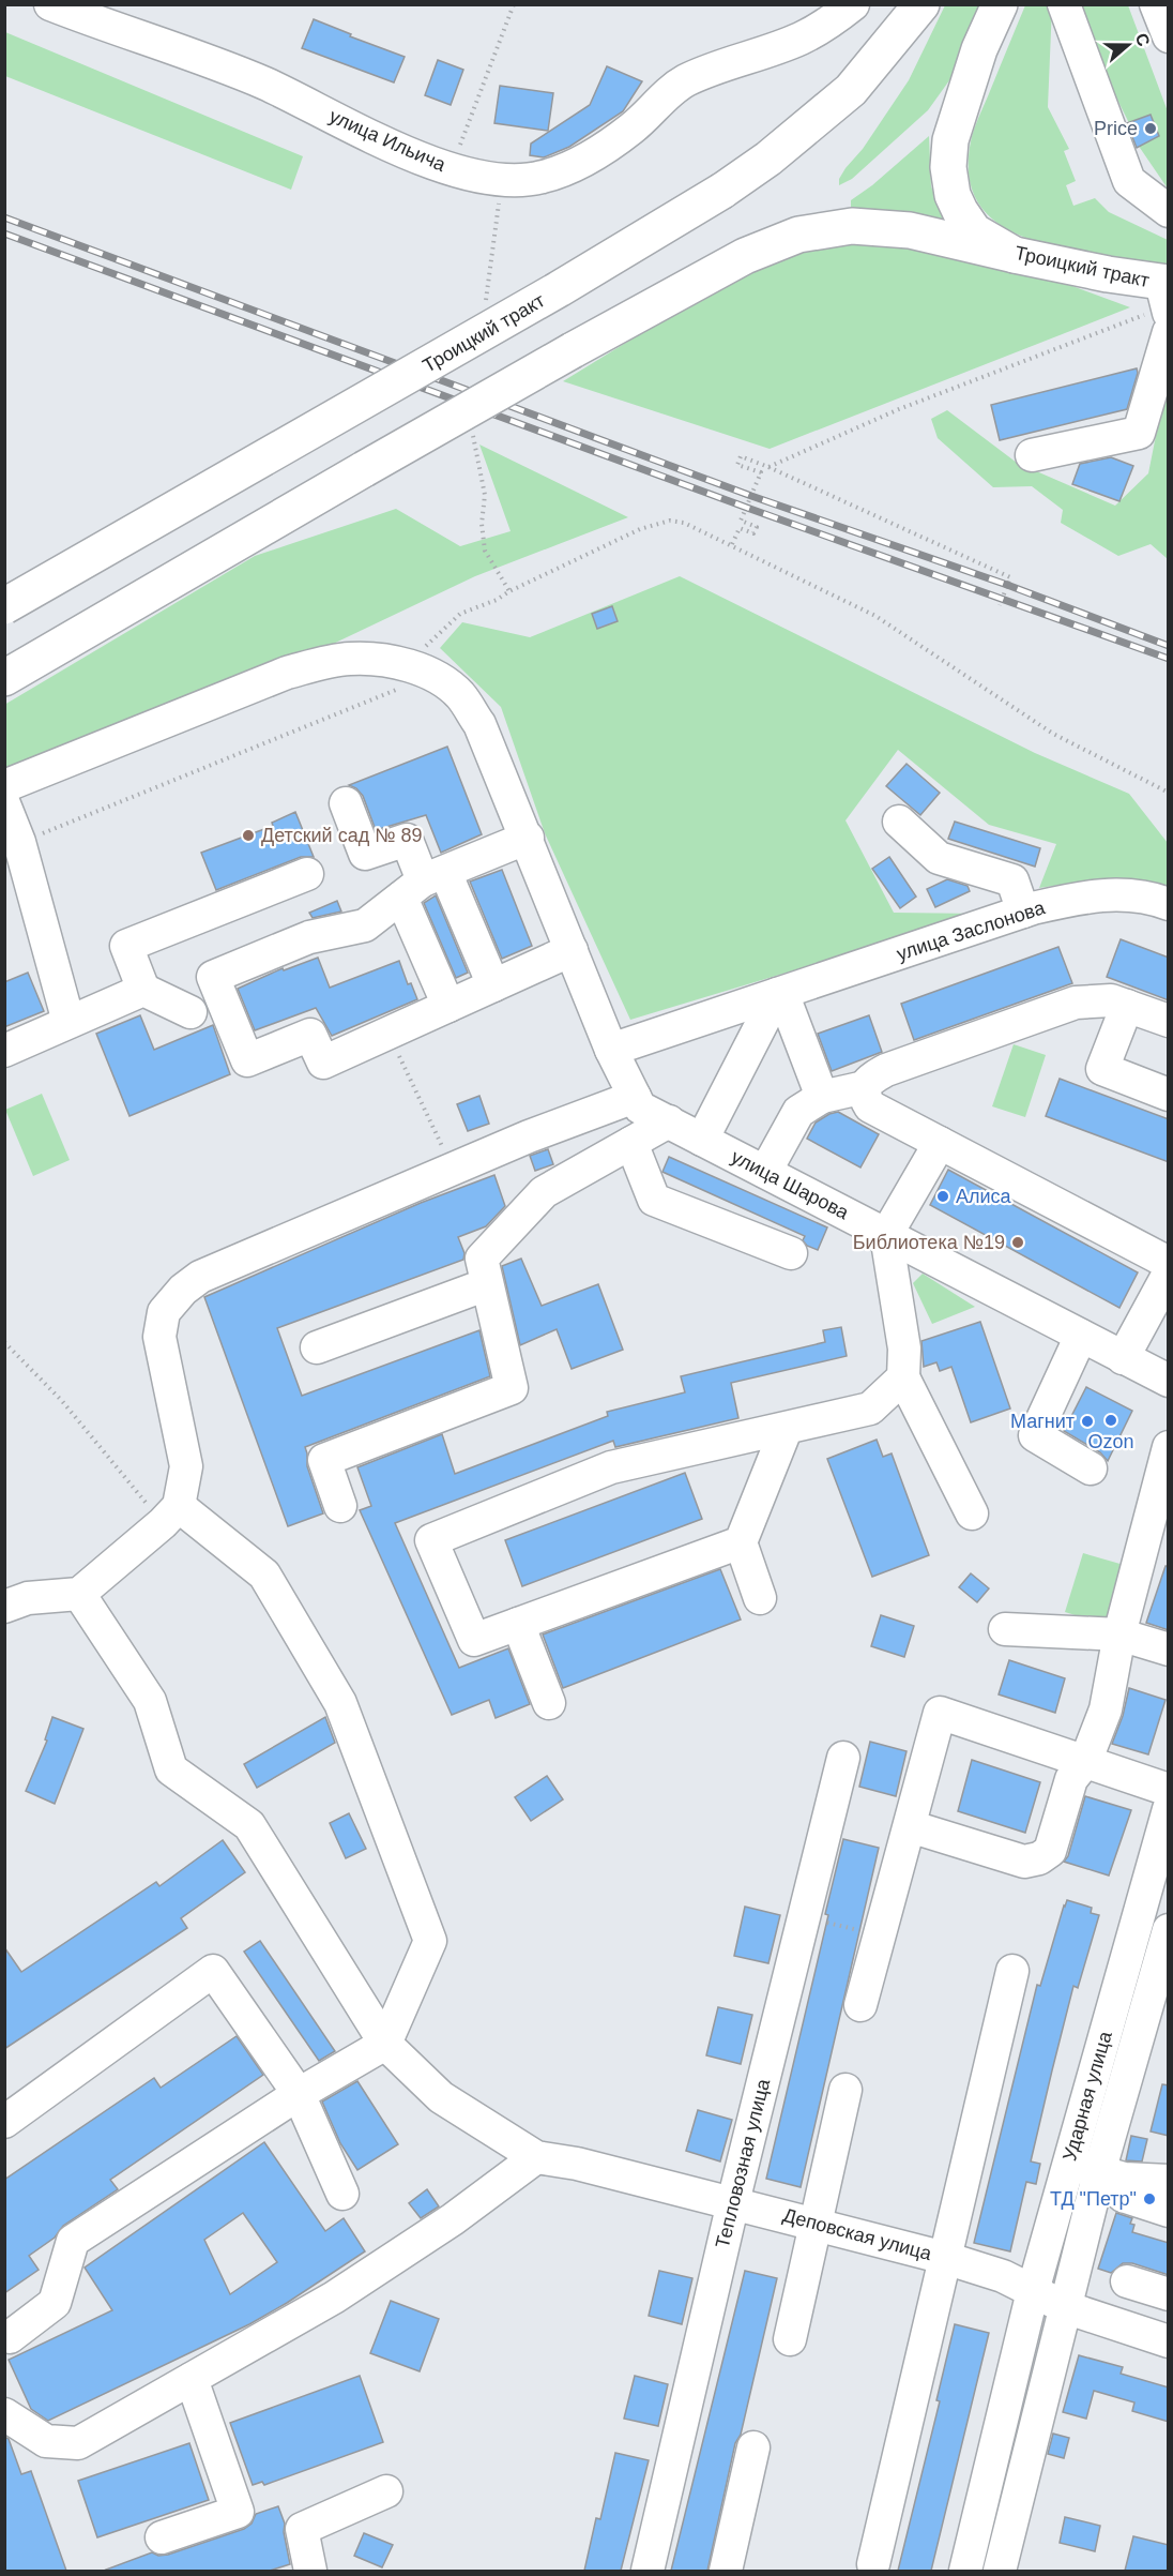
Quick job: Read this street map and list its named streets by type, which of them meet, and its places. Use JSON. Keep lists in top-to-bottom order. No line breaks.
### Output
{"streets":{"main road":["Троицкий тракт"],"street":["улица Ильича","улица Заслонова","улица Шарова","Ударная улица","Тепловозная улица","Деповская улица"]},"crossings":[["улица Заслонова","улица Шарова"],["Ударная улица","Деповская улица"],["Тепловозная улица","Деповская улица"]],"places":["Price","Детский сад № 89","Алиса","Библиотека №19","Ozon","Магнит","ТД \"Петр\""],"north":"right"}
